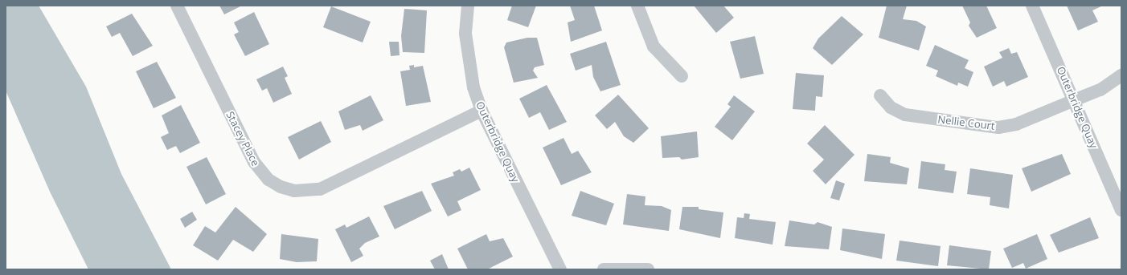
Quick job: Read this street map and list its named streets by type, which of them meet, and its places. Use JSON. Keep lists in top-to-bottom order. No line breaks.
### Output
{"streets":{"street":["Outerbridge Quay","Nellie Court","Stacey Place"]},"crossings":[["Outerbridge Quay","Nellie Court"],["Outerbridge Quay","Stacey Place"]]}
